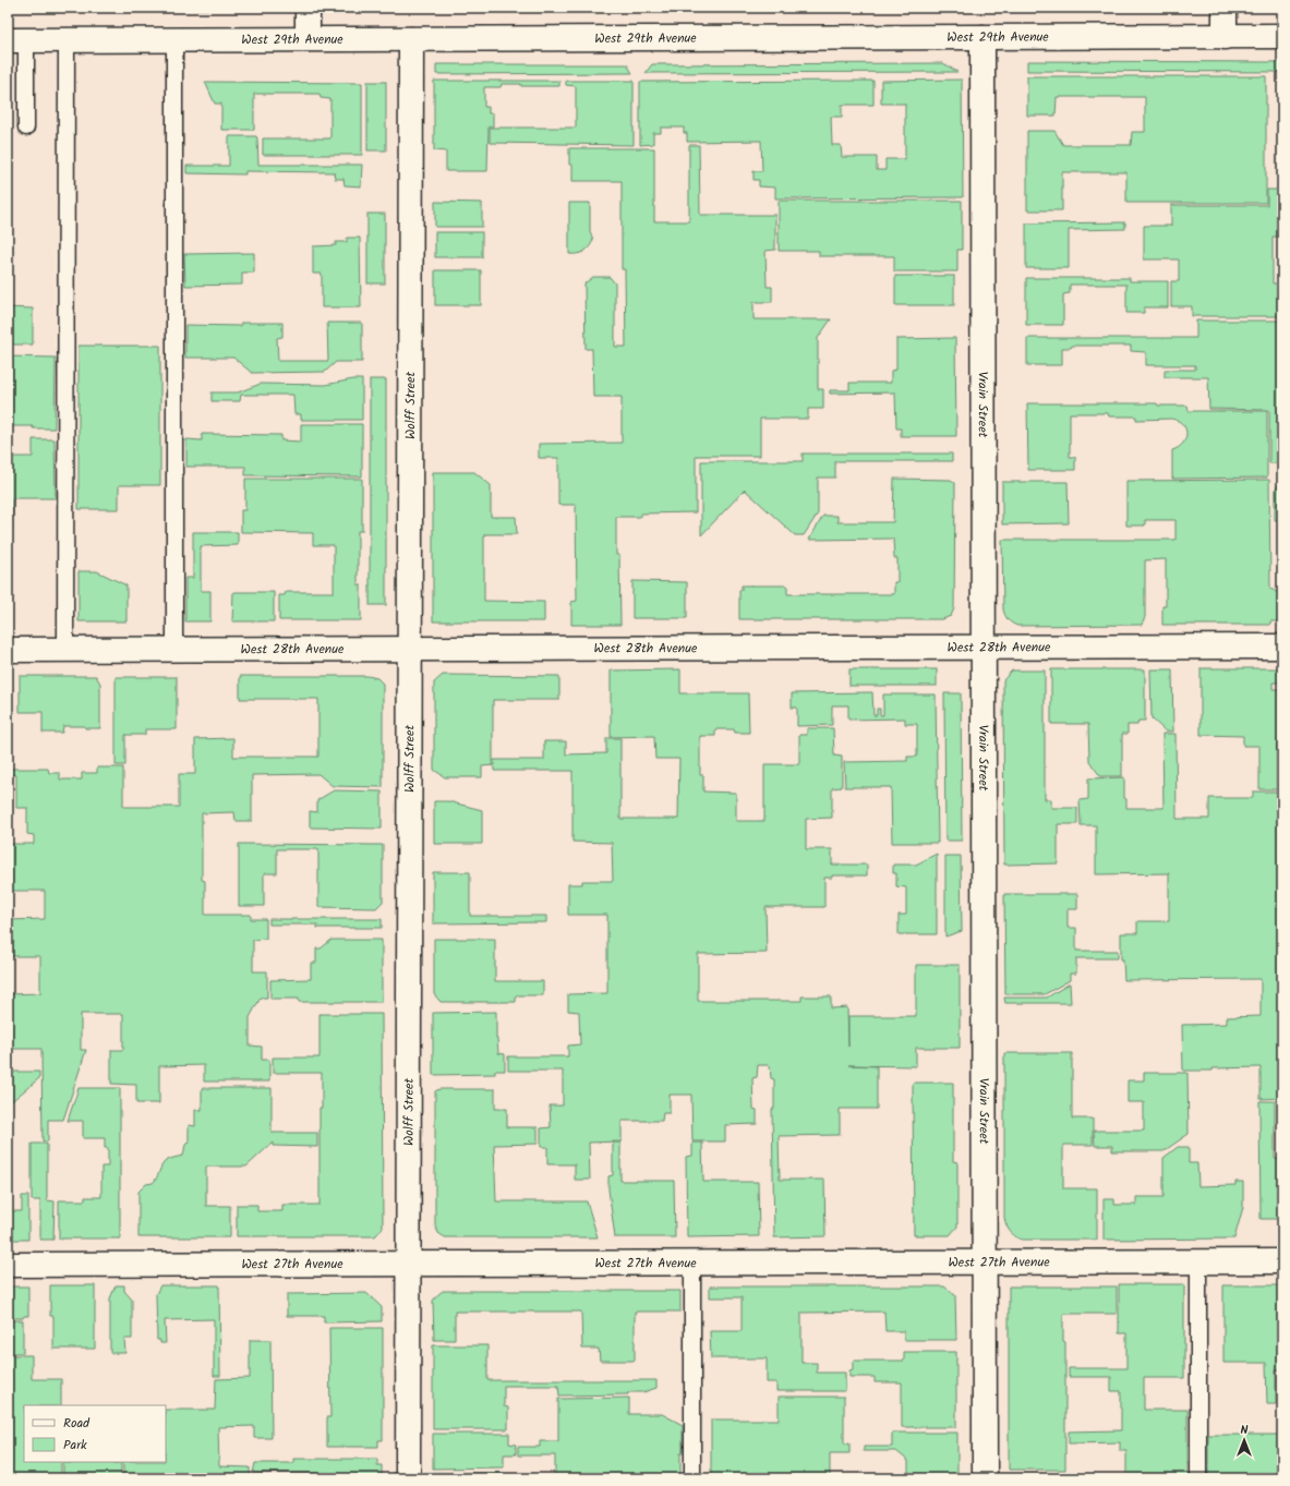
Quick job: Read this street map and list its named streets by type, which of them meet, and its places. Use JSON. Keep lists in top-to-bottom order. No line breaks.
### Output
{"streets":{"street":["West 29th Avenue","Vrain Street","Wolff Street","West 28th Avenue","West 27th Avenue"]},"crossings":[["West 29th Avenue","Vrain Street"],["West 29th Avenue","Wolff Street"],["Vrain Street","West 28th Avenue"],["Vrain Street","West 27th Avenue"],["Wolff Street","West 28th Avenue"],["Wolff Street","West 27th Avenue"]],"legend":["Road","Park"],"north":"top"}
